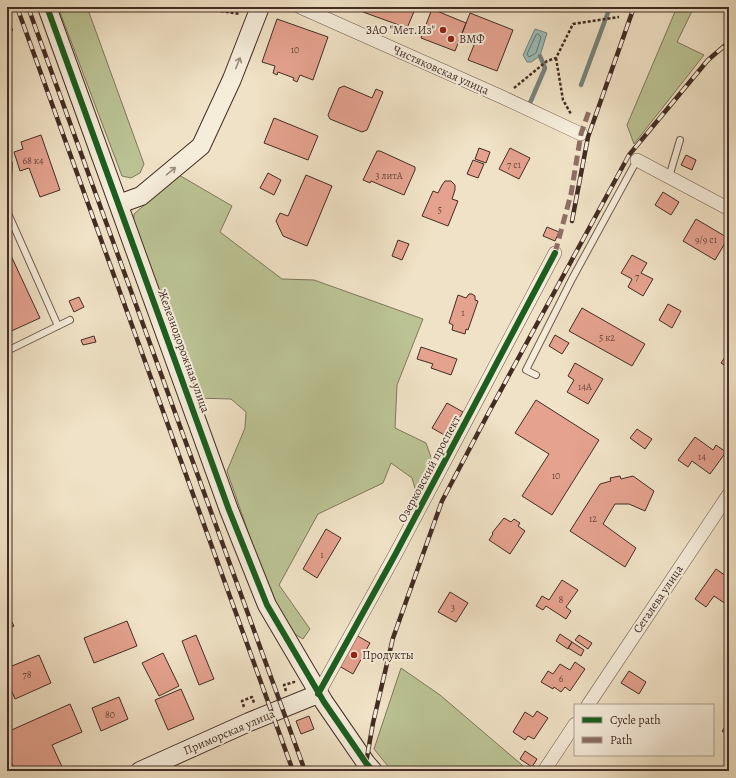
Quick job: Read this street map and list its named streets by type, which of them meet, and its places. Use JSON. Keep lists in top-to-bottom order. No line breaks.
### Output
{"streets":{"street":["Чистяковская улица","Железнодорожная улица","Озерковский проспект","Сегалева улица","Приморская улица"]},"crossings":[["Железнодорожная улица","Озерковский проспект"],["Железнодорожная улица","Приморская улица"],["Озерковский проспект","Приморская улица"]],"places":["ЗАО \"Мет.Из\"","ВМФ","Продукты"],"house_numbers":["10","68 к4","7 с1","3 литА","5","9/9 с1","7","1","5 к2","14А","14","10","12","1","8","3","78","6","80"],"legend":["Cycle path","Path"]}
